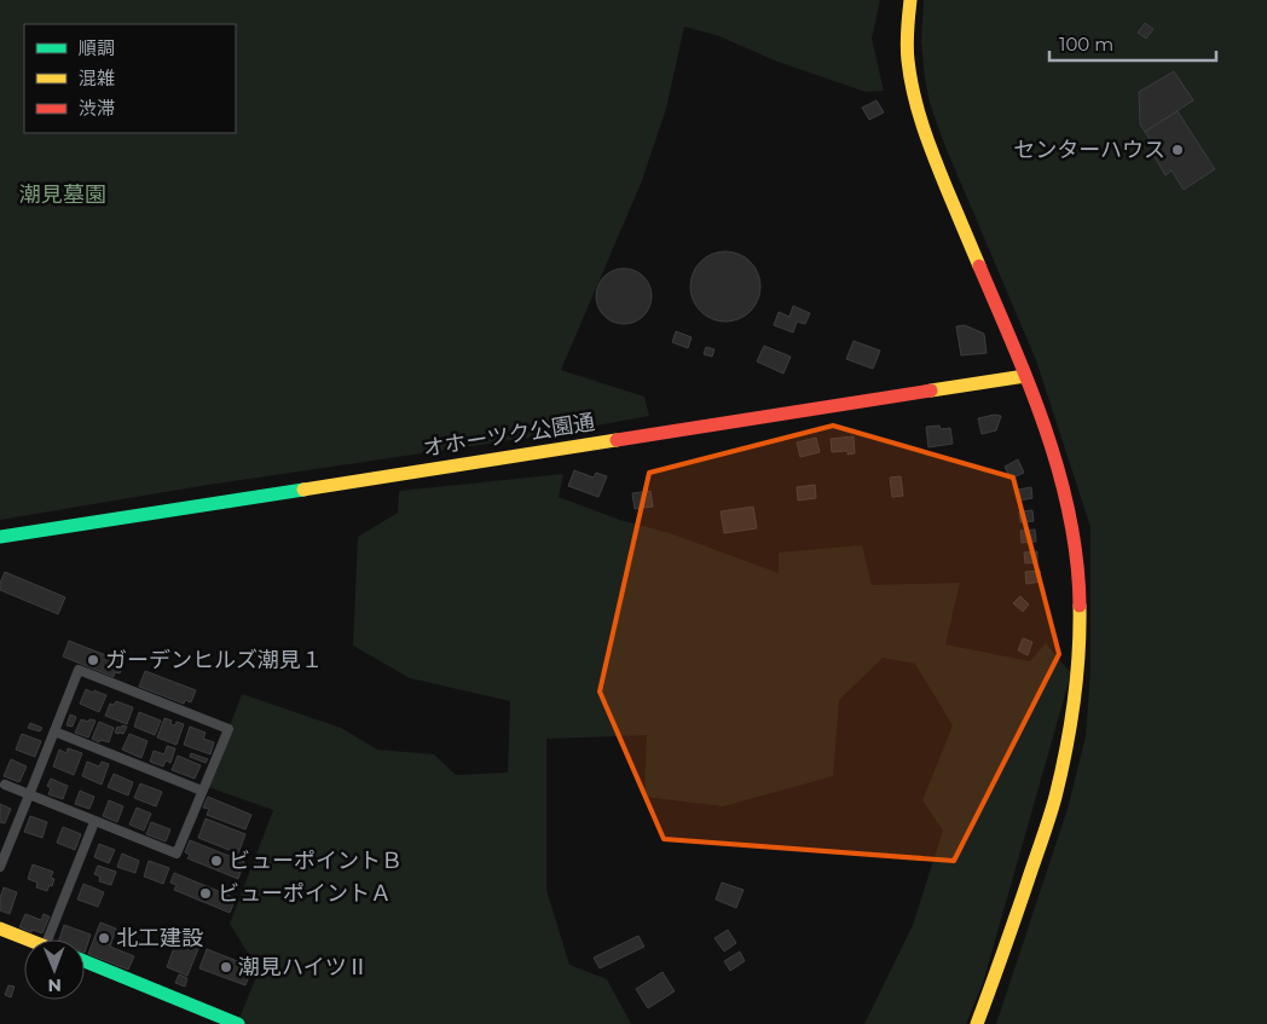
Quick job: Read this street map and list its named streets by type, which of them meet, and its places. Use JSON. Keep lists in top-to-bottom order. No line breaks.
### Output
{"streets":{"street":["オホーツク公園通"]},"parks":["潮見墓園"],"places":["センターハウス","ガーデンヒルズ潮見１","ビューポイントＢ","ビューポイントＡ","北工建設","潮見ハイツⅡ"],"legend":["順調","混雑","渋滞"],"scale_bar":"100 m","north":"bottom"}
